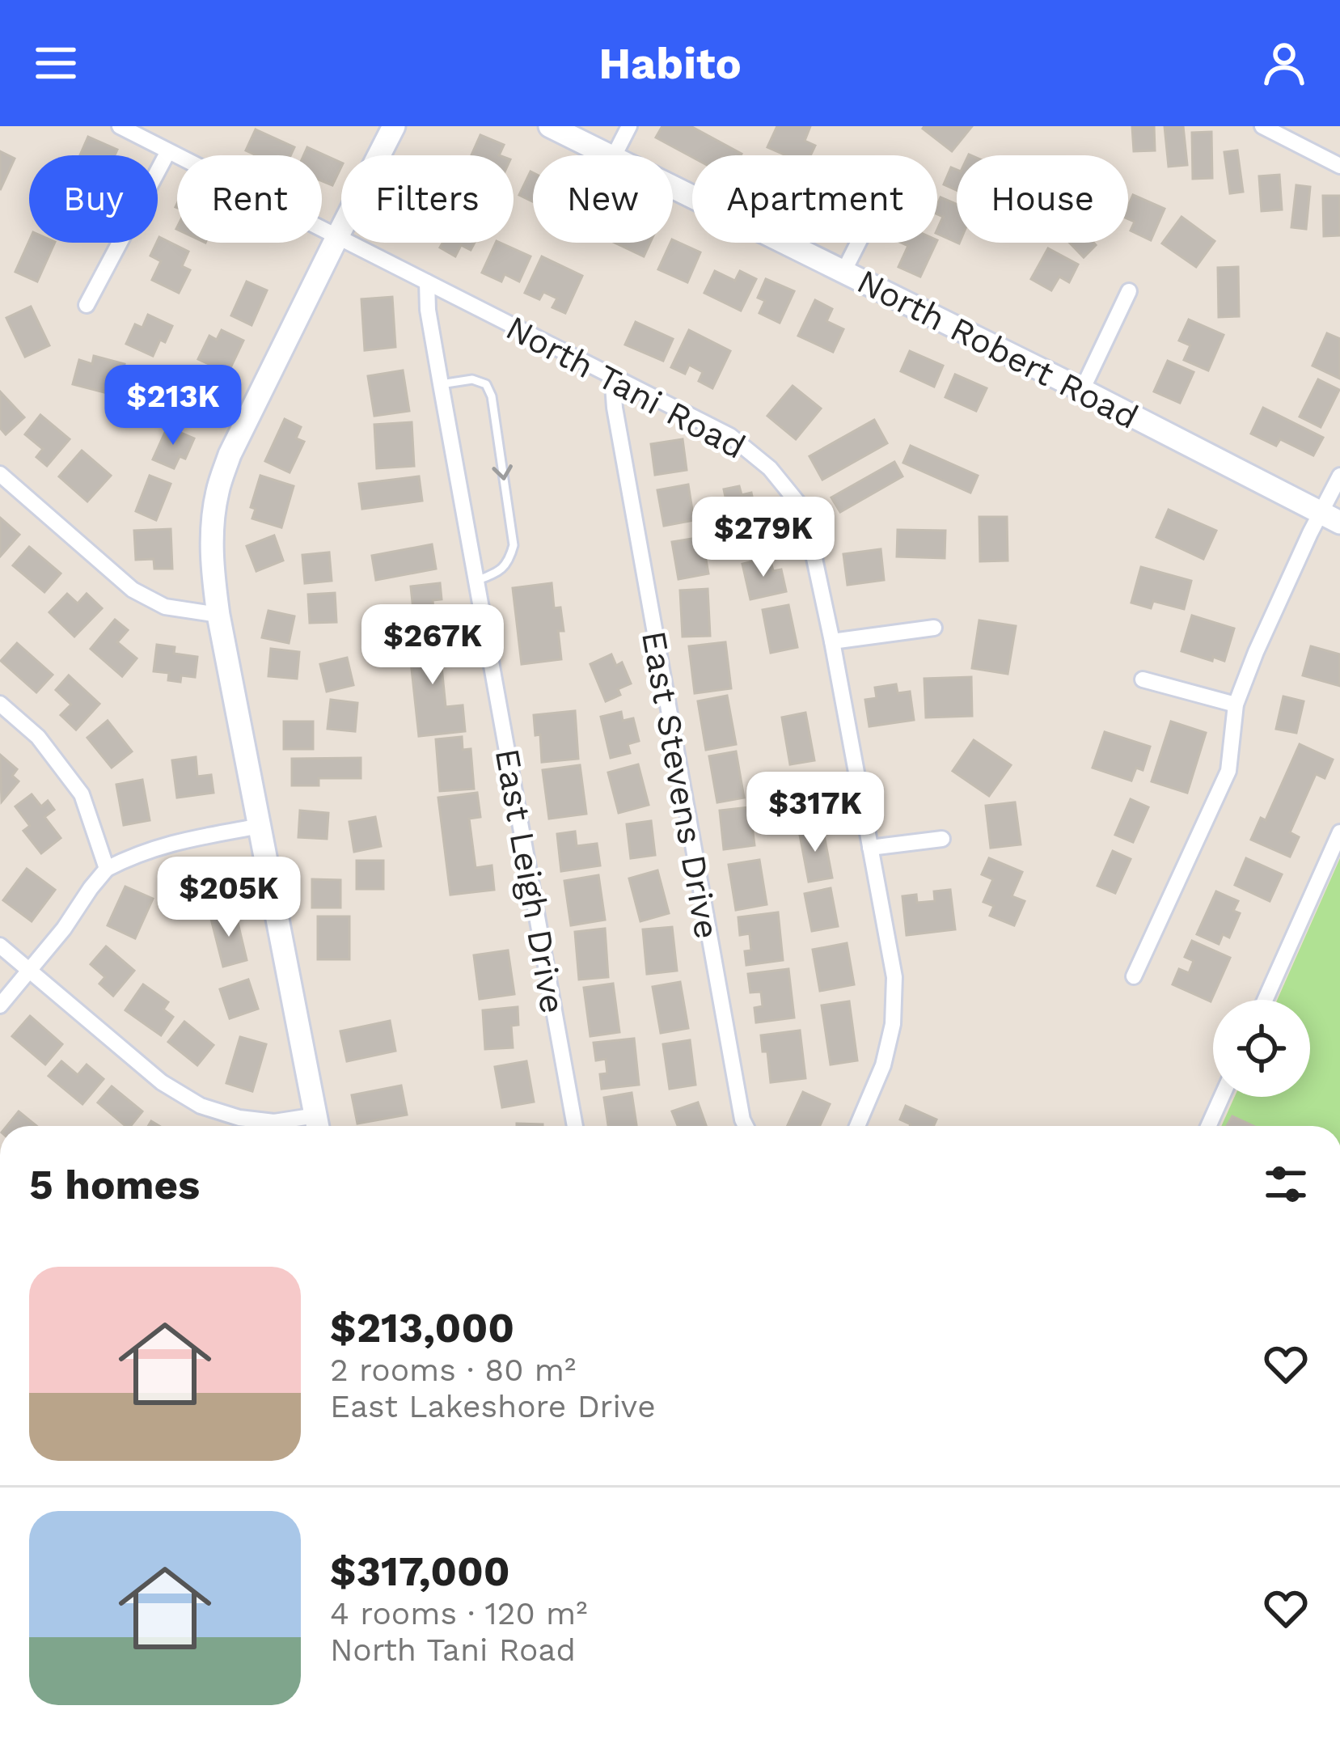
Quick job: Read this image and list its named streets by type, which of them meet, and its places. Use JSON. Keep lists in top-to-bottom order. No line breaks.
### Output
{"streets":{"main road":["North Robert Road"],"street":["North Tani Road","East Stevens Drive","East Leigh Drive"]},"crossings":[["North Tani Road","East Stevens Drive"],["North Tani Road","East Leigh Drive"]],"page":{"header":"Habito","chip":["Buy","Rent","Filters","New","Apartment","House"],"price":["$213K","$279K","$267K","$317K","$205K"],"heading":"5 homes","list":[{"name":"$213,000","note":"2 rooms · 80 m² · East Lakeshore Drive"},{"name":"$317,000","note":"4 rooms · 120 m² · North Tani Road"}]}}
